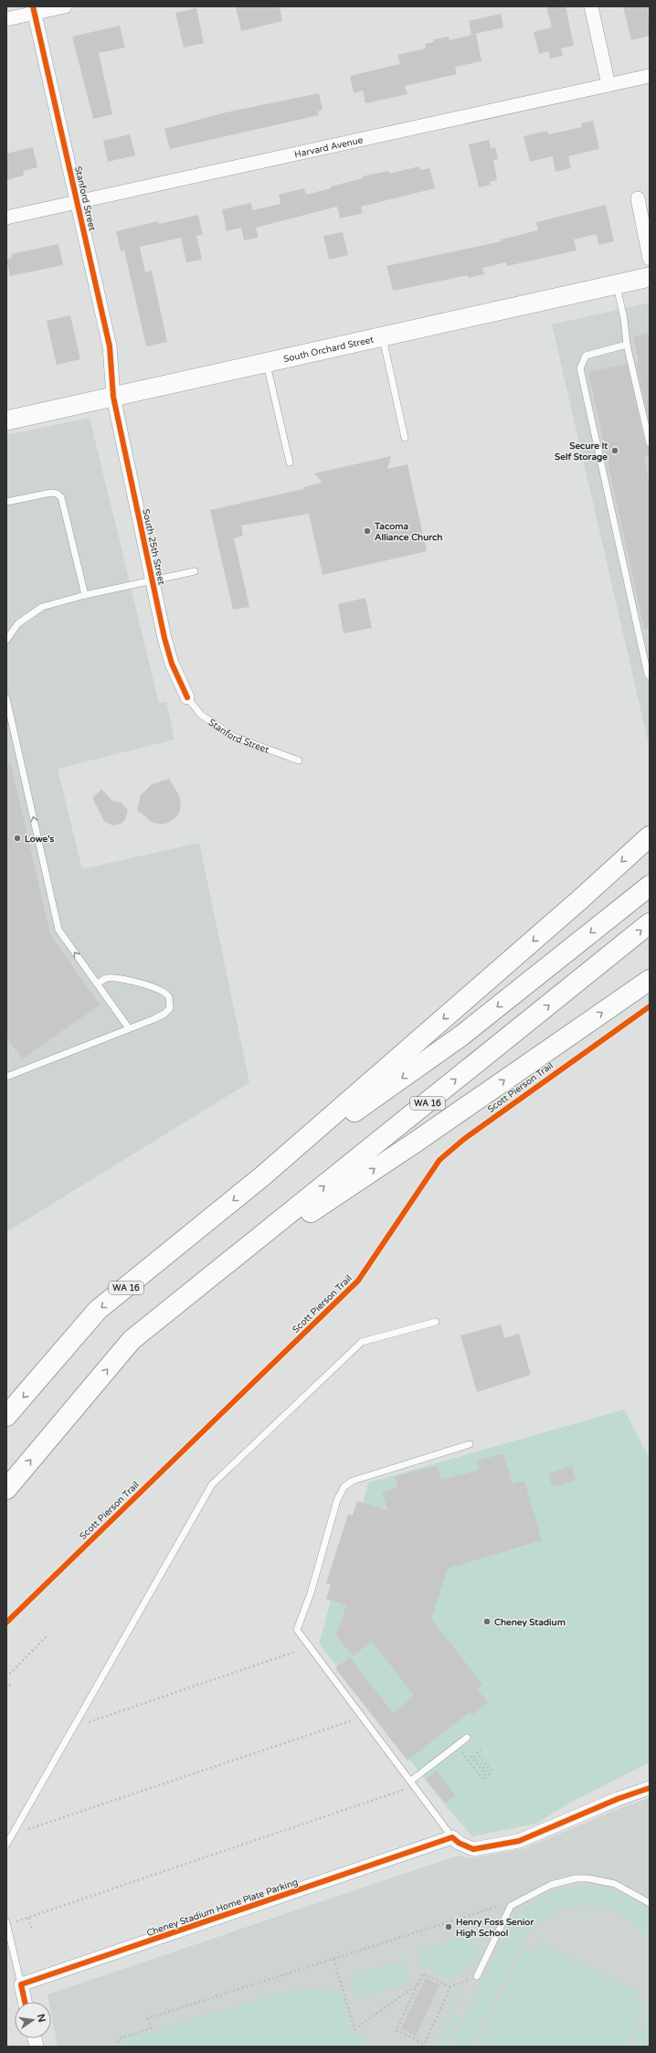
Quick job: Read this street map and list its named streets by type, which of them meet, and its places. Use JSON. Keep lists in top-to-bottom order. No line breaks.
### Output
{"streets":{"highway":["WA 16"],"main road":["South Orchard Street"],"street":["Harvard Avenue","Stanford Street","South 25th Street","Cheney Stadium Home Plate Parking"],"cycle path":["Scott Pierson Trail"]},"crossings":[["Harvard Avenue","Stanford Street"],["Stanford Street","South Orchard Street"],["Stanford Street","South 25th Street"],["South Orchard Street","South 25th Street"]],"places":["Secure It Self Storage","Tacoma Alliance Church","Lowe's","Cheney Stadium","Henry Foss Senior High School"],"north":"right"}
